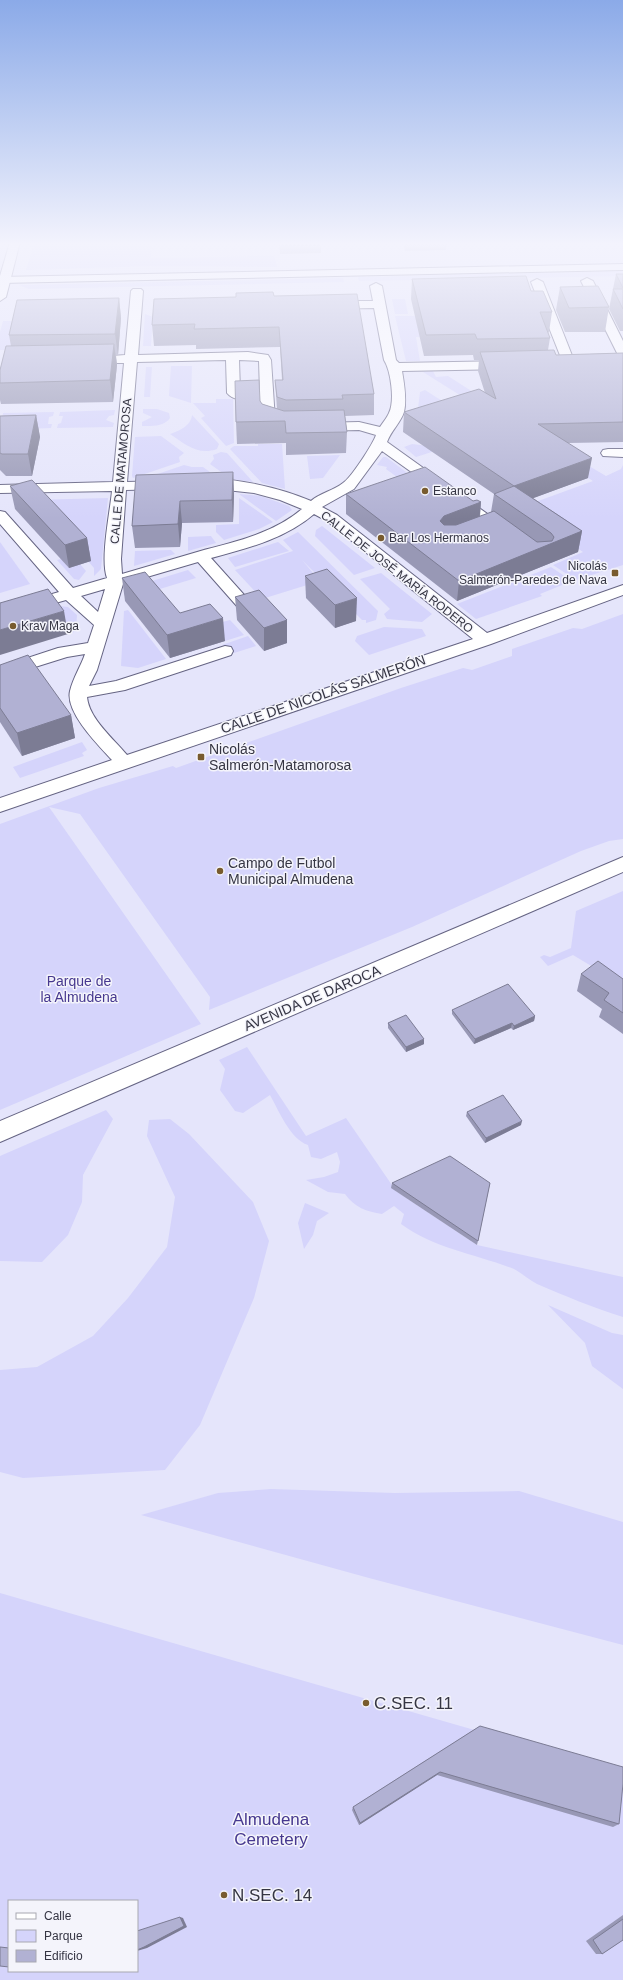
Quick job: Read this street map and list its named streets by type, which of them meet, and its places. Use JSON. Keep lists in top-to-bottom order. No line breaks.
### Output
{"streets":{"street":["CALLE DE MATAMOROSA","CALLE DE JOSÉ MARÍA RODERO","CALLE DE NICOLÁS SALMERÓN","AVENIDA DE DAROCA"]},"crossings":[["CALLE DE MATAMOROSA","CALLE DE JOSÉ MARÍA RODERO"],["CALLE DE JOSÉ MARÍA RODERO","CALLE DE NICOLÁS SALMERÓN"]],"parks":["Parque de la Almudena","Almudena Cemetery"],"places":{"other":["Estanco","Bar Los Hermanos","Krav Maga","Campo de Futbol Municipal Almudena","C.SEC. 11","N.SEC. 14"],"transit":["Nicolás Salmerón-Paredes de Nava","Nicolás Salmerón-Matamorosa"]},"legend":["Calle","Parque","Edificio"]}
